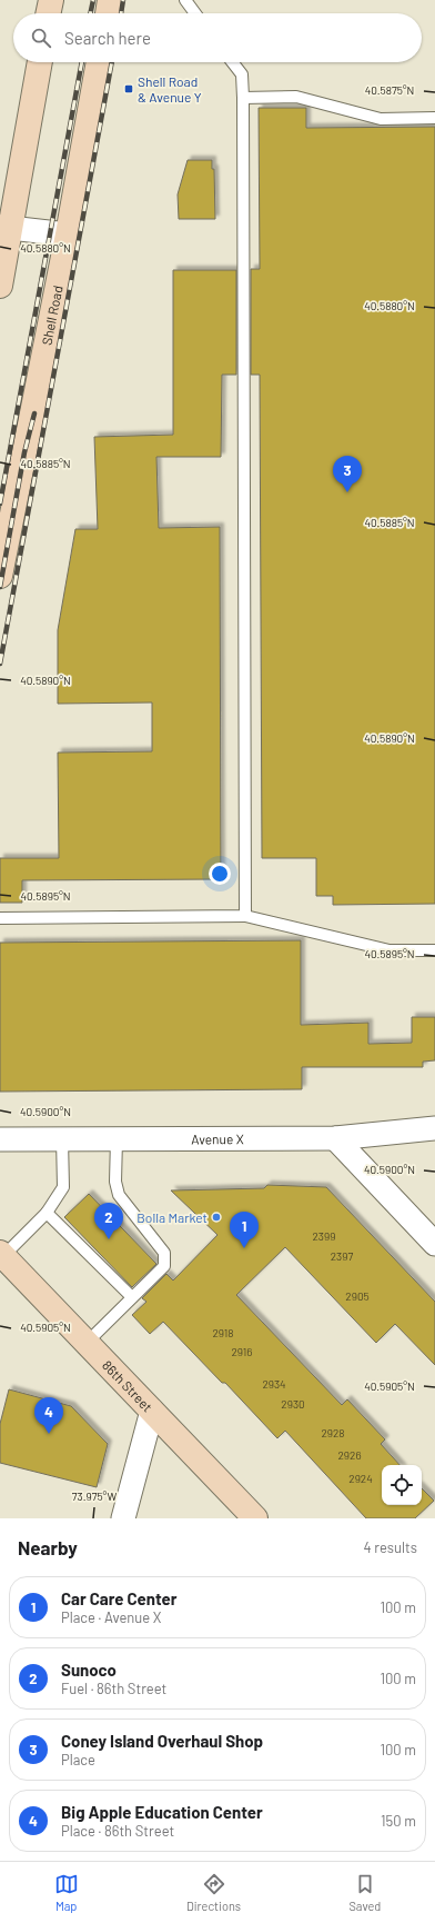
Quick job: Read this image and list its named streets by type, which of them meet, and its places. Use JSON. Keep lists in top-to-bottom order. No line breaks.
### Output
{"streets":{"main road":["Shell Road","86th Street"],"street":["Avenue X"]},"places":{"transit":["Shell Road & Avenue Y"],"other":["Bolla Market"]},"house_numbers":["2399","2397","2905","2918","2916","2934","2930","2928","2926","2924"],"page":{"search":"Search here","pins":["3","2","1","4"],"heading":["Nearby","4 results"],"list":[{"mark":"1","name":"Car Care Center","note":"Place · Avenue X","value":"100 m"},{"mark":"2","name":"Sunoco","note":"Fuel · 86th Street","value":"100 m"},{"mark":"3","name":"Coney Island Overhaul Shop","note":"Place","value":"100 m"},{"mark":"4","name":"Big Apple Education Center","note":"Place · 86th Street","value":"150 m"}],"nav":["Map","Directions","Saved"]},"coordinates":["40.5875°N","40.5880°N","40.5885°N","40.5890°N","40.5895°N","40.5900°N","40.5905°N","73.975°W"]}
